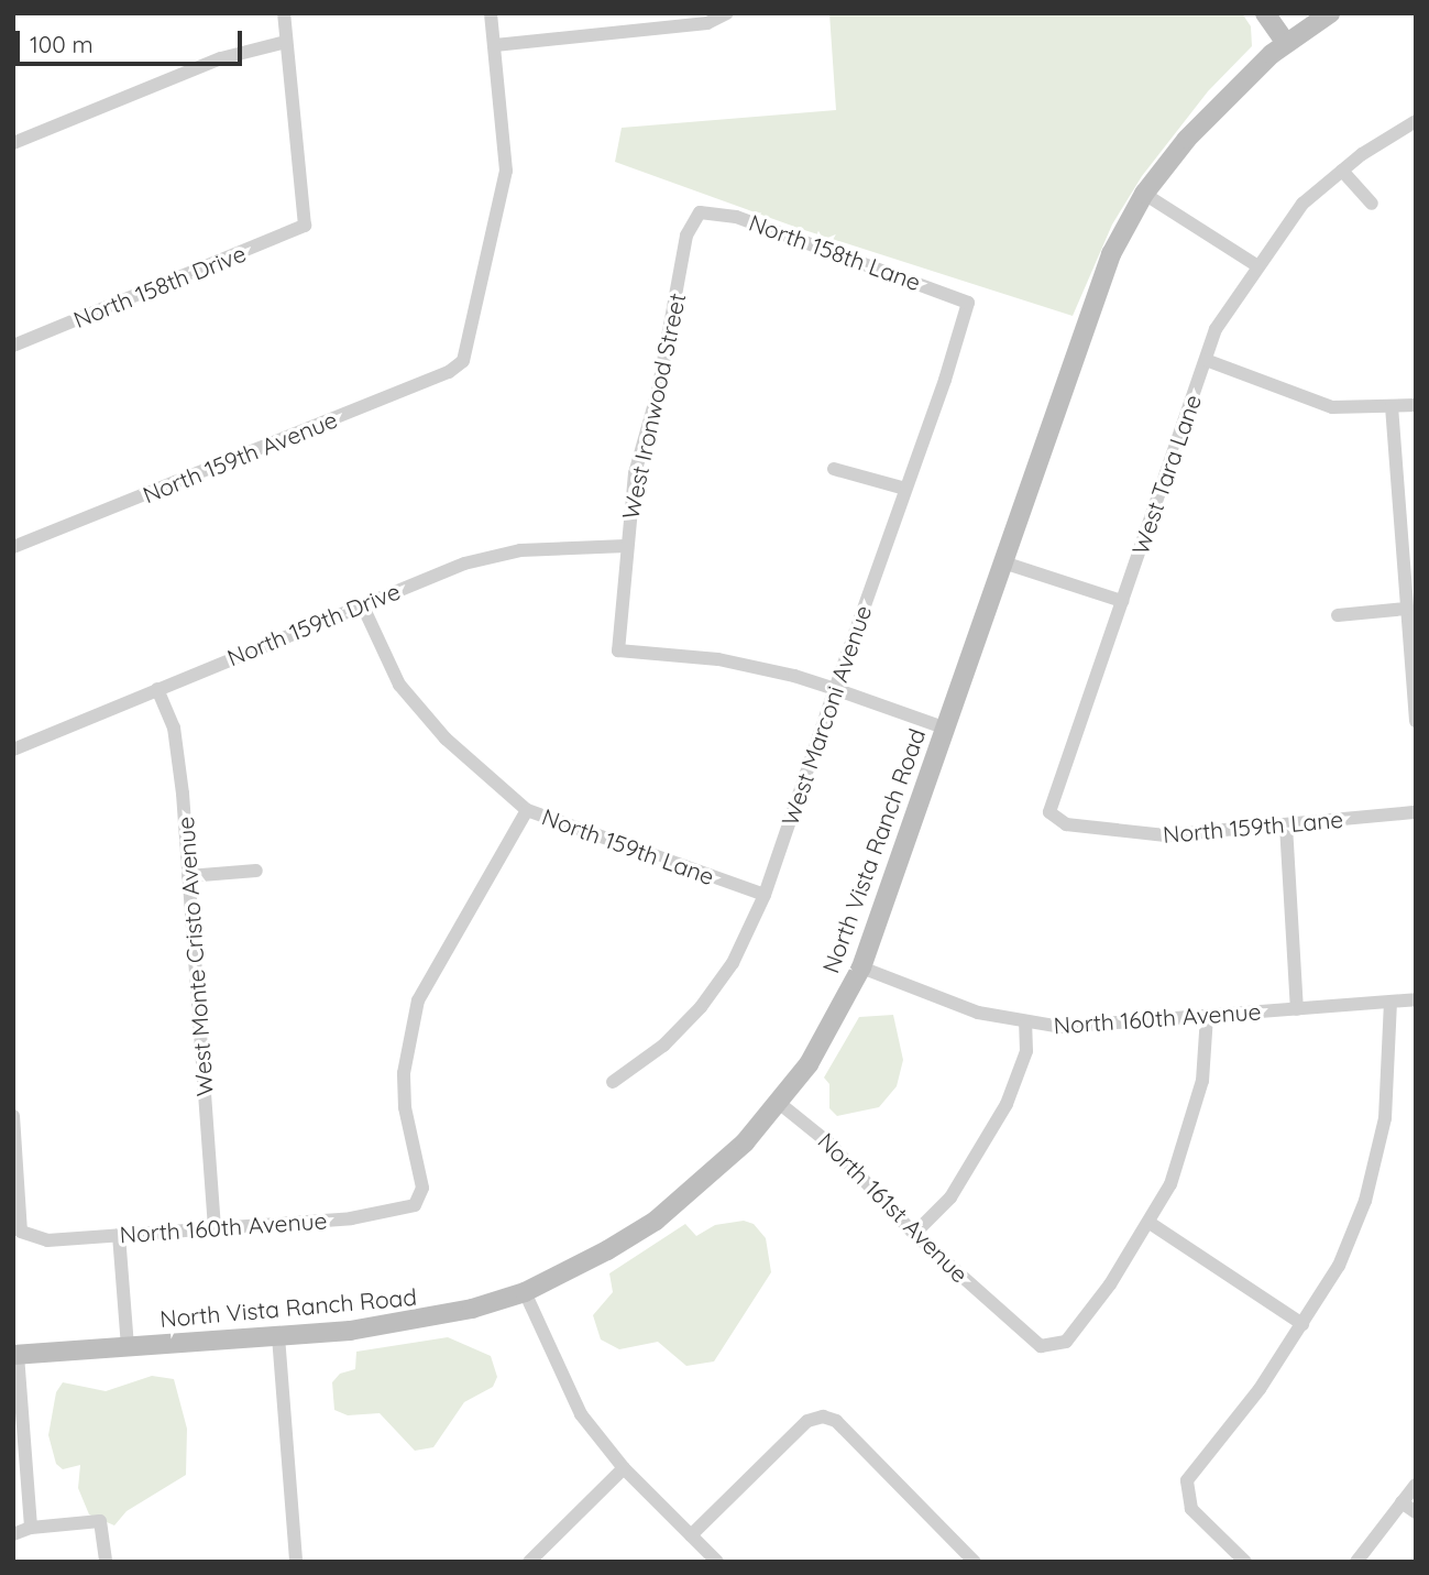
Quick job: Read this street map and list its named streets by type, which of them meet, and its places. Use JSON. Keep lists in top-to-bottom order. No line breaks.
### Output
{"streets":{"street":["North 158th Lane","North 158th Drive","West Ironwood Street","North 159th Avenue","West Tara Lane","North 159th Drive","West Marconi Avenue","North 159th Lane","North Vista Ranch Road","West Monte Cristo Avenue","North 160th Avenue","North 161st Avenue"]},"crossings":[["North 158th Lane","West Ironwood Street"],["North 158th Lane","West Marconi Avenue"],["West Ironwood Street","North 159th Drive"],["West Ironwood Street","West Marconi Avenue"],["West Tara Lane","North 159th Lane"],["North 159th Drive","North 159th Lane"],["North 159th Drive","West Monte Cristo Avenue"],["West Marconi Avenue","North 159th Lane"],["North 159th Lane","North 160th Avenue"],["North Vista Ranch Road","North 160th Avenue"],["North Vista Ranch Road","North 161st Avenue"],["West Monte Cristo Avenue","North 160th Avenue"]],"scale_bar":"100 m"}
